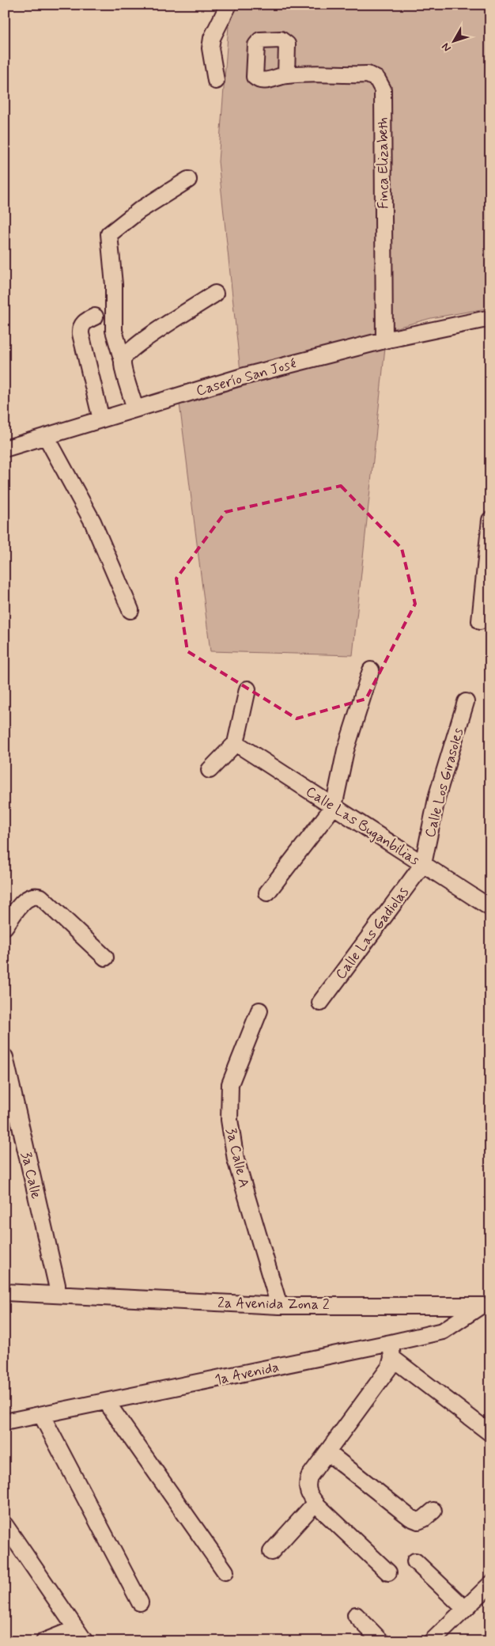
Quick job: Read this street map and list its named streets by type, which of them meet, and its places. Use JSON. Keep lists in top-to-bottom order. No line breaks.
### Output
{"streets":{"street":["Finca Elizabeth","Caserío San José","Calle Los Girasoles","Calle Las Buganbilias","Calle Las Gadiolas","3a Calle A","3a Calle","2a Avenida Zona 2","1a Avenida"]},"crossings":[["Finca Elizabeth","Caserío San José"],["Calle Los Girasoles","Calle Las Buganbilias"],["Calle Los Girasoles","Calle Las Gadiolas"],["Calle Las Buganbilias","Calle Las Gadiolas"],["3a Calle A","2a Avenida Zona 2"],["3a Calle","2a Avenida Zona 2"],["2a Avenida Zona 2","1a Avenida"]],"north":"bottom left"}
